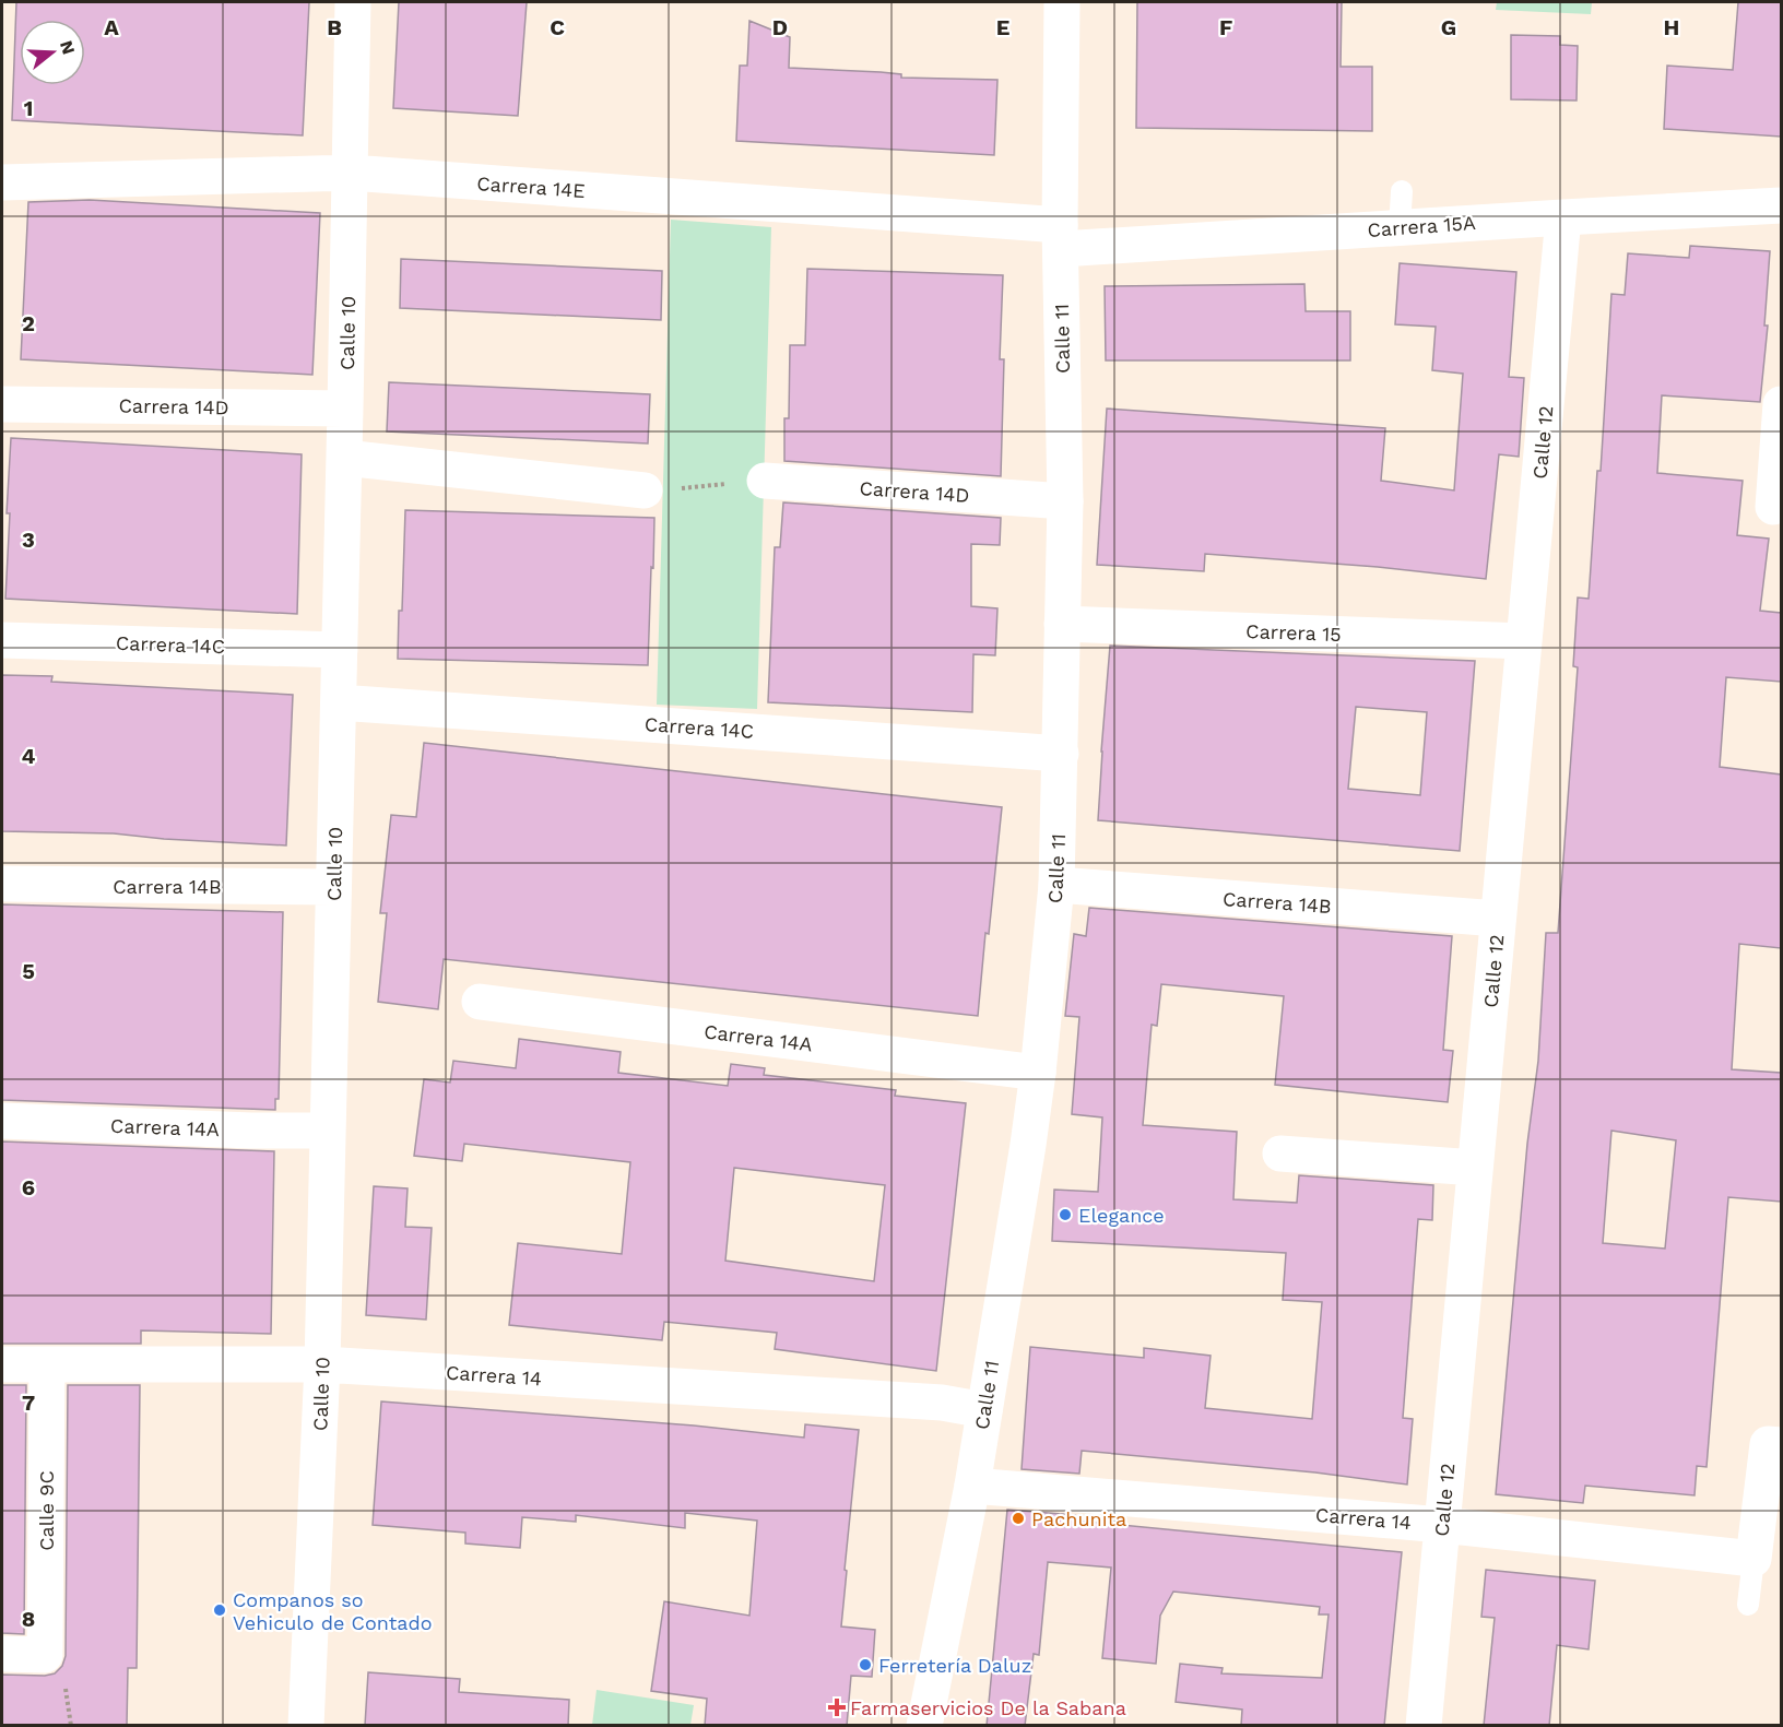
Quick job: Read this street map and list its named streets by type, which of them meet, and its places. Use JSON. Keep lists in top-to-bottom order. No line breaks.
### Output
{"streets":{"street":["Carrera 14E","Carrera 15A","Calle 10","Calle 11","Carrera 14D","Calle 12","Carrera 15","Carrera 14C","Carrera 14B","Carrera 14A","Carrera 14","Calle 9C"]},"crossings":[["Carrera 14E","Carrera 15A"],["Carrera 14E","Calle 10"],["Carrera 14E","Calle 11"],["Carrera 15A","Calle 11"],["Carrera 15A","Calle 12"],["Calle 10","Carrera 14D"],["Calle 10","Carrera 14C"],["Calle 10","Carrera 14B"],["Calle 10","Carrera 14A"],["Calle 10","Carrera 14"],["Calle 11","Carrera 14D"],["Calle 11","Carrera 15"],["Calle 11","Carrera 14C"],["Calle 11","Carrera 14B"],["Calle 11","Carrera 14A"],["Calle 11","Carrera 14"],["Calle 12","Carrera 15"],["Calle 12","Carrera 14B"],["Calle 12","Carrera 14"],["Carrera 14","Calle 9C"]],"places":{"other":["Elegance","Pachunita","Companos so Vehiculo de Contado","Ferretería Daluz"],"health":["Farmaservicios De la Sabana"]},"north":"right","grid":{"columns":["A","B","C","D","E","F","G","H"],"rows":["1","2","3","4","5","6","7","8"]}}
